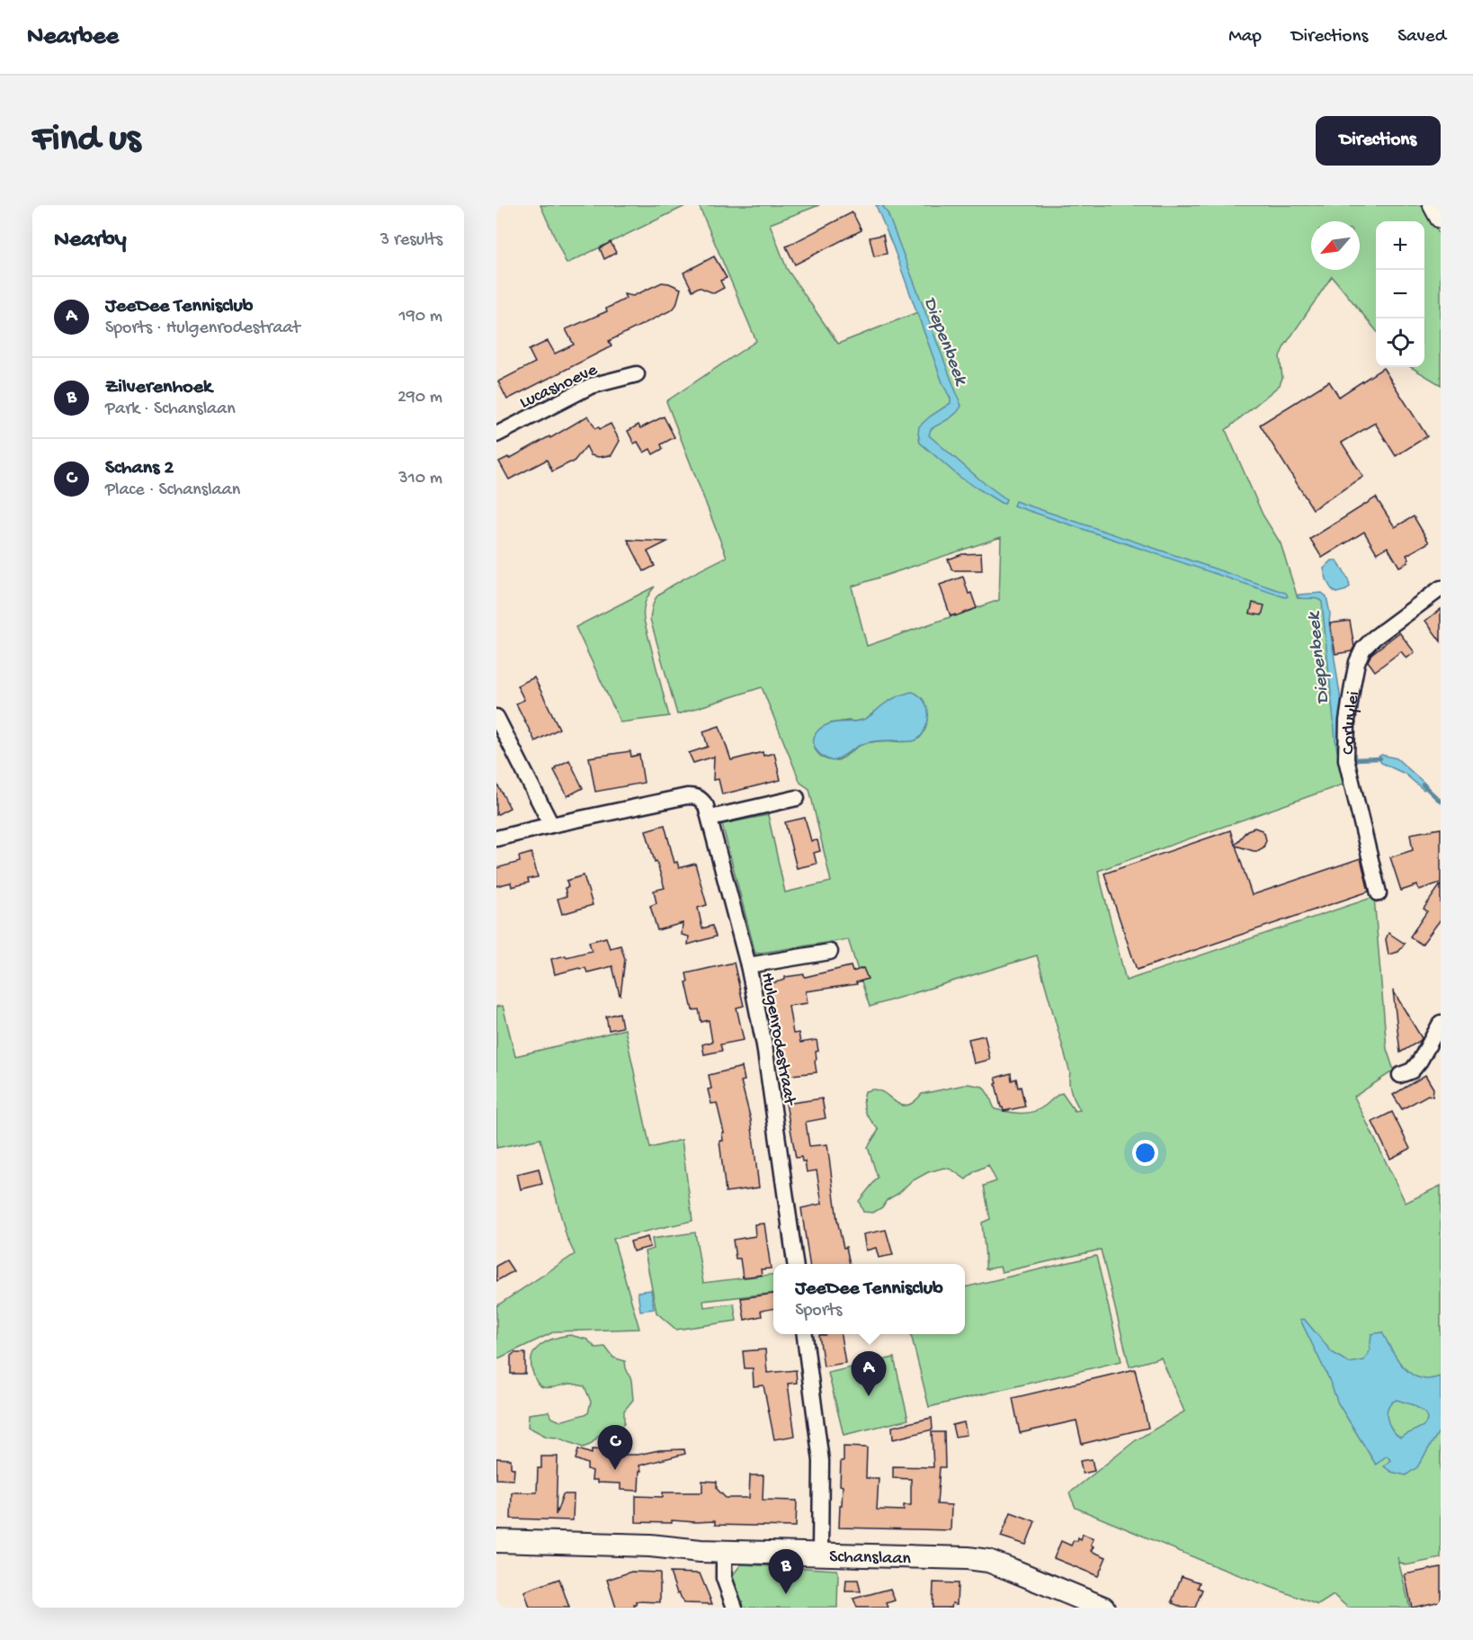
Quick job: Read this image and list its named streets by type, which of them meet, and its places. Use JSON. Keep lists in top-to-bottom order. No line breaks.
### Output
{"streets":{"street":["Lucashoeve","Corluylei","Hulgenrodestraat","Schanslaan"]},"water":["Diepenbeek"],"north":"bottom left","page":{"header":"Nearbee","nav":["Map","Directions","Saved"],"buttons":"Directions","title":"Find us","heading":["Nearby","3 results"],"map_buttons":["+","−"],"list":[{"mark":"A","name":"JeeDee Tennisclub","note":"Sports · Hulgenrodestraat","value":"190 m"},{"mark":"B","name":"Zilverenhoek","note":"Park · Schanslaan","value":"290 m"},{"mark":"C","name":"Schans 2","note":"Place · Schanslaan","value":"310 m"}],"popup":["JeeDee Tennisclub","Sports"],"pins":["A","C","B"]}}
